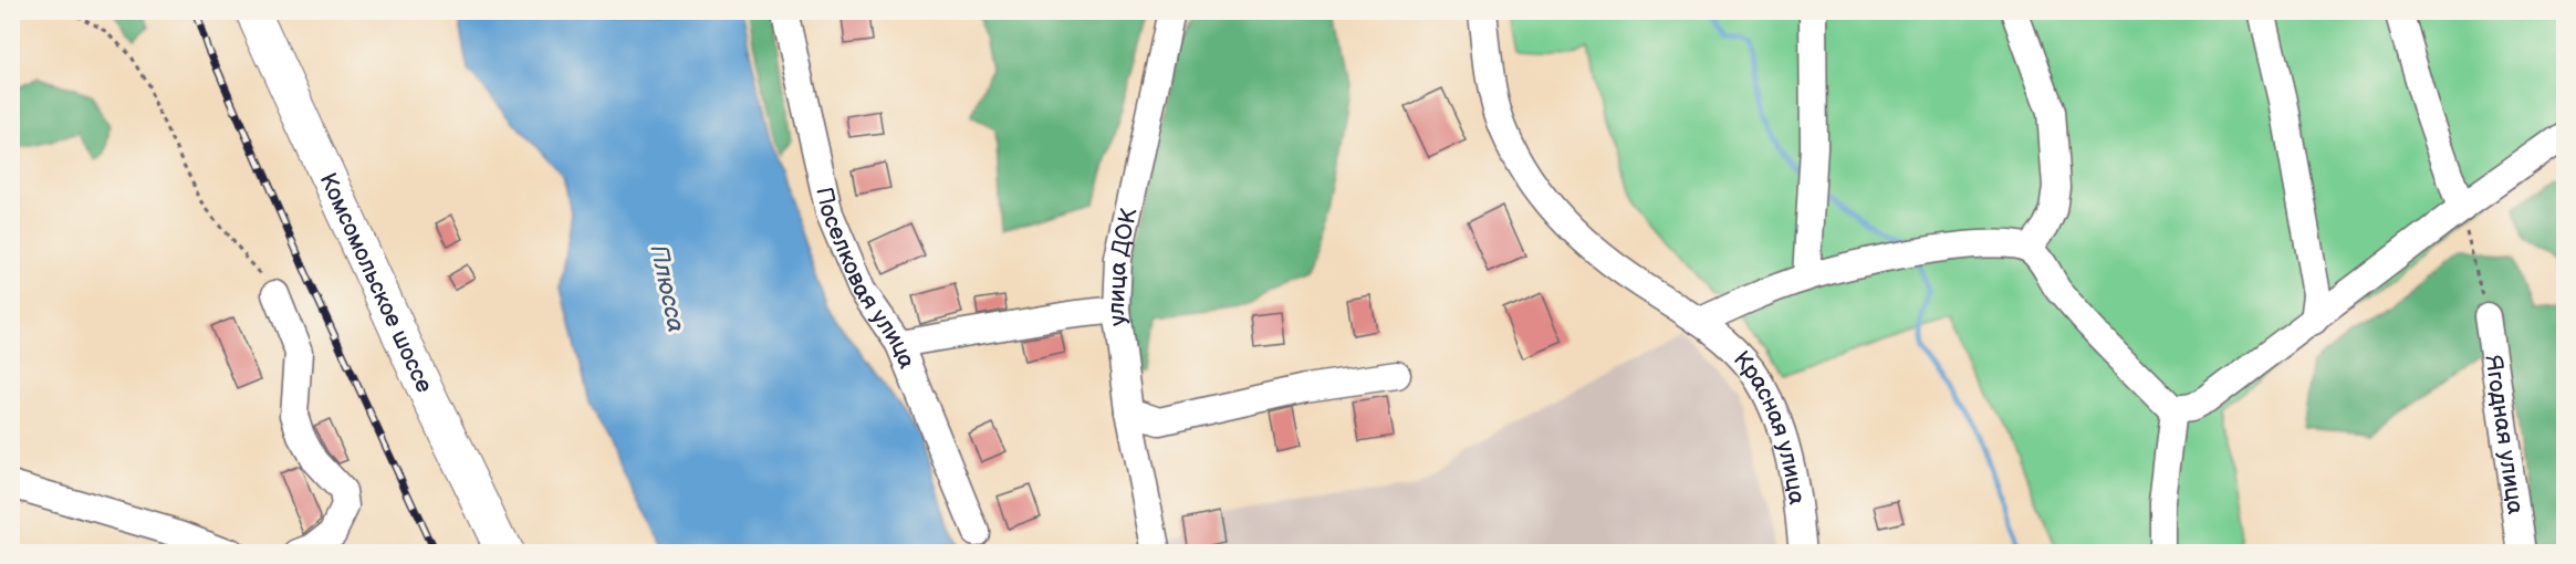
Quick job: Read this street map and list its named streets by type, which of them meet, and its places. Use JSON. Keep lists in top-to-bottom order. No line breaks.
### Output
{"streets":{"main road":["Комсомольское шоссе"],"street":["улица ДОК","Поселковая улица","Красная улица","Ягодная улица"]},"water":["Плюсса"]}
